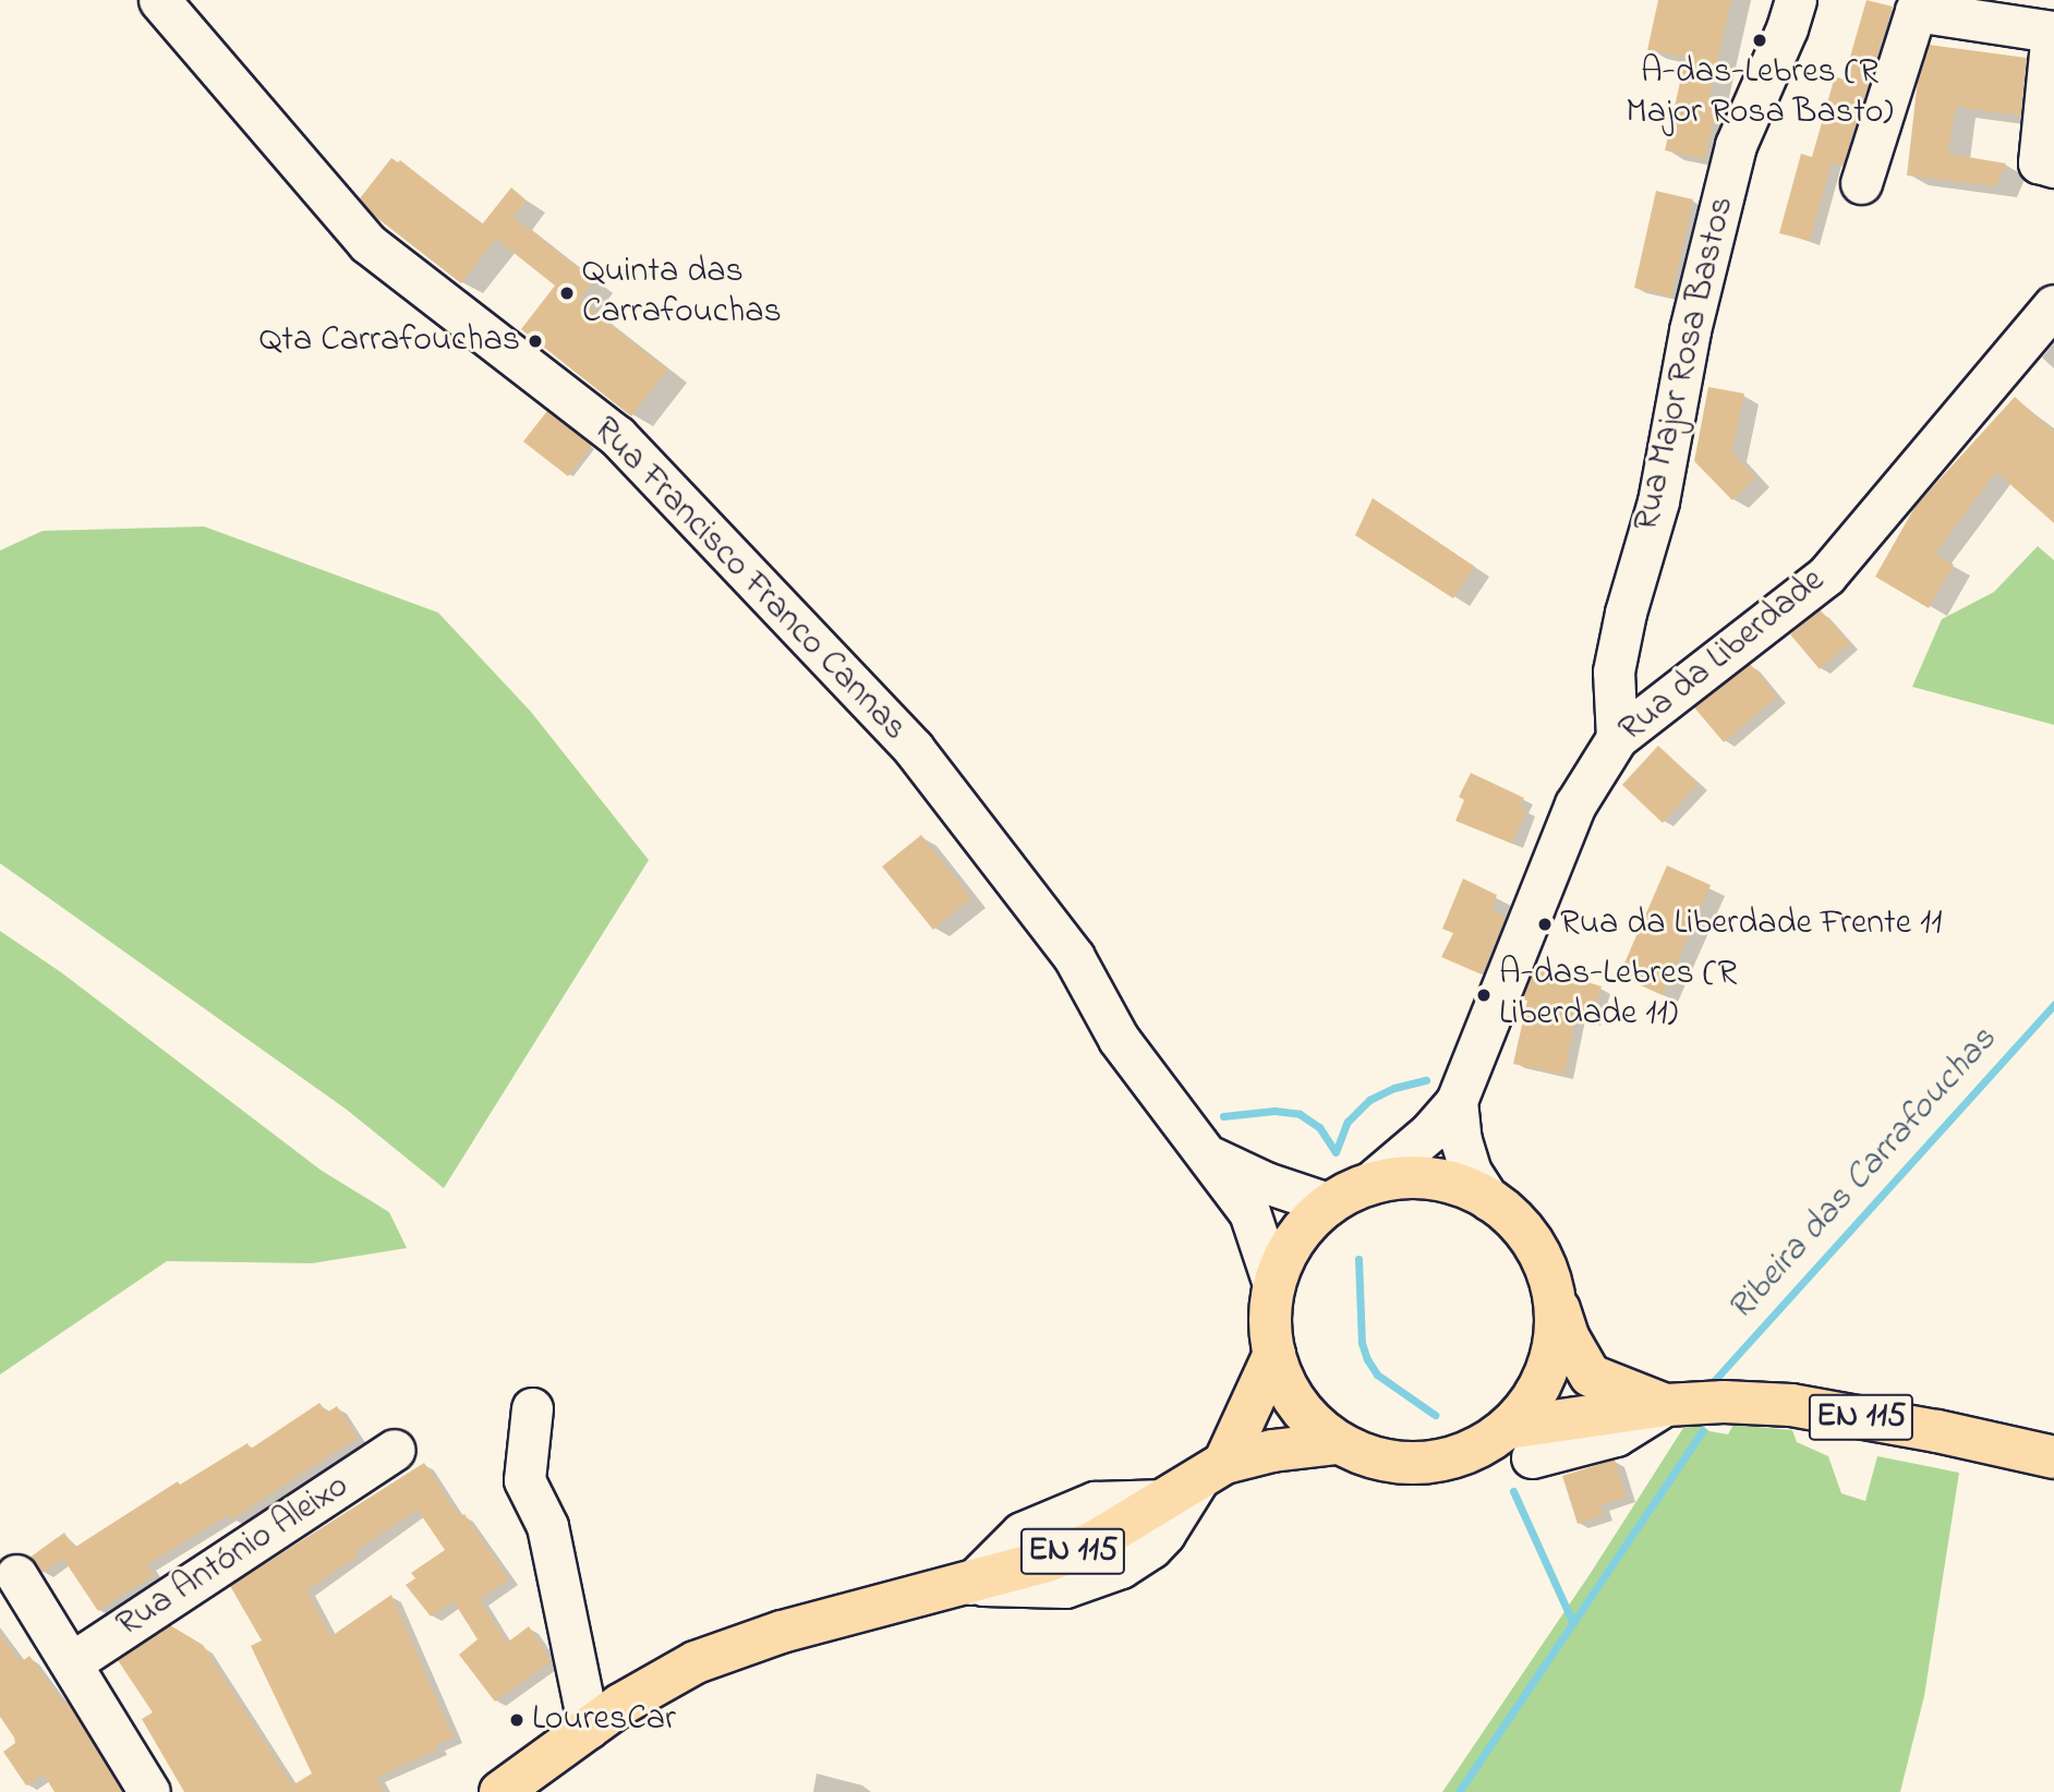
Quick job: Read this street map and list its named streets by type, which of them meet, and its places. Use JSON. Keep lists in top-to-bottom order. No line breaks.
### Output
{"streets":{"main road":["EN 115"],"street":["Rua Major Rosa Bastos","Rua Francisco Franco Cannas","Rua da Liberdade","Rua António Aleixo"]},"crossings":[["Rua Major Rosa Bastos","Rua da Liberdade"],["Rua Francisco Franco Cannas","EN 115"],["Rua da Liberdade","EN 115"]],"water":["Ribeira das Carrafouchas"],"places":["A-das-Lebres (R Major Rosa Basto)","Quinta das Carrafouchas","Qta Carrafouchas","Rua da Liberdade Frente 11","A-das-Lebres (R Liberdade 11)","LouresCar"]}
